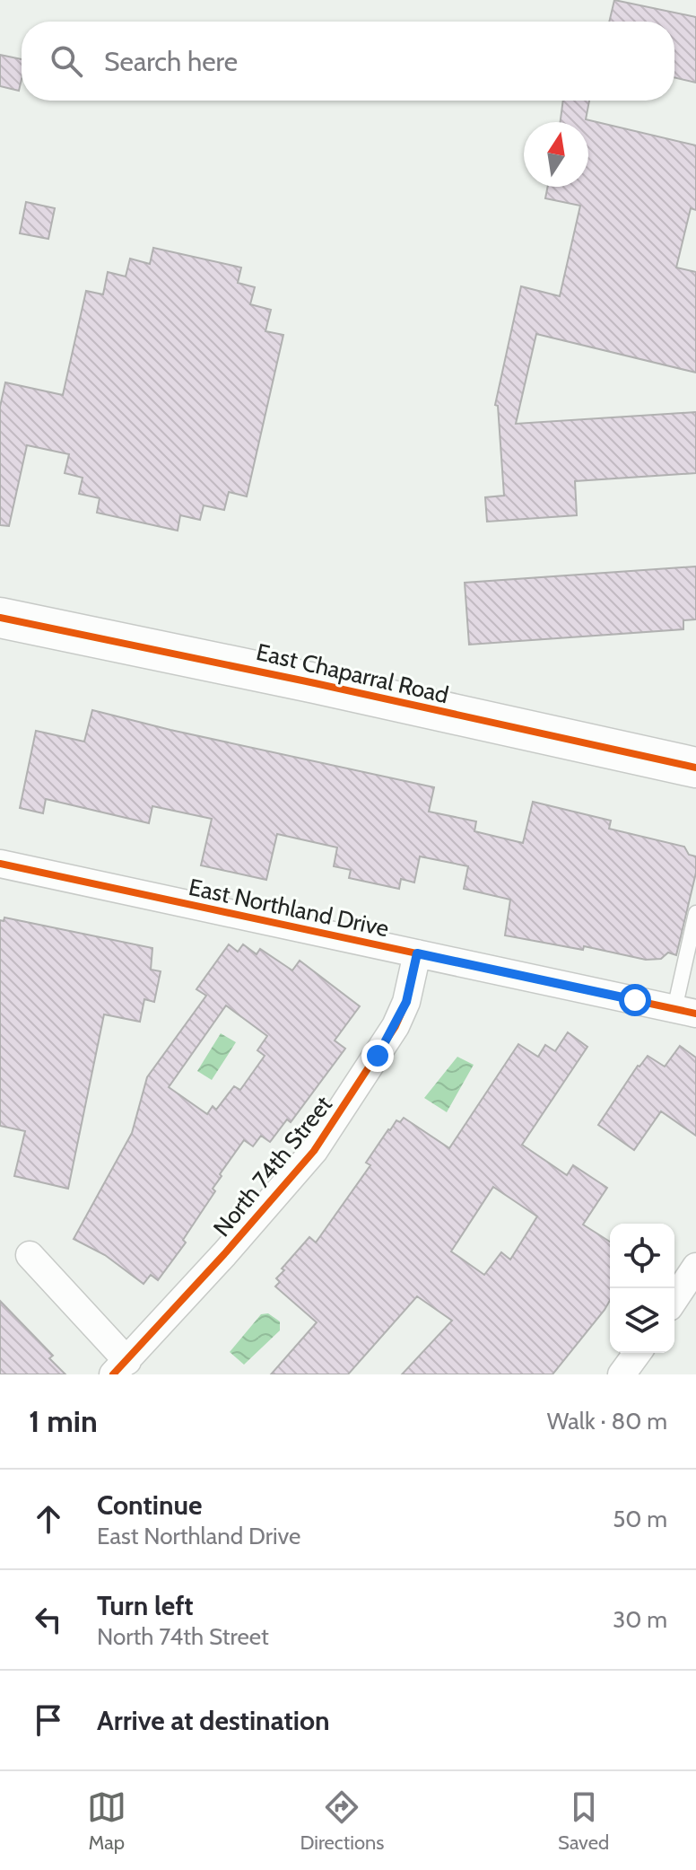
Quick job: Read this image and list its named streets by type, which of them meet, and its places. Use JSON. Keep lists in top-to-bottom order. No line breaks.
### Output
{"streets":{"main road":["East Chaparral Road"],"street":["East Northland Drive","North 74th Street"]},"crossings":[["East Northland Drive","North 74th Street"]],"north":"top","page":{"search":"Search here","heading":["1 min","Walk · 80 m"],"list":[["Continue","East Northland Drive","50 m"],["Turn left","North 74th Street","30 m"],"Arrive at destination"],"nav":["Map","Directions","Saved"]}}
